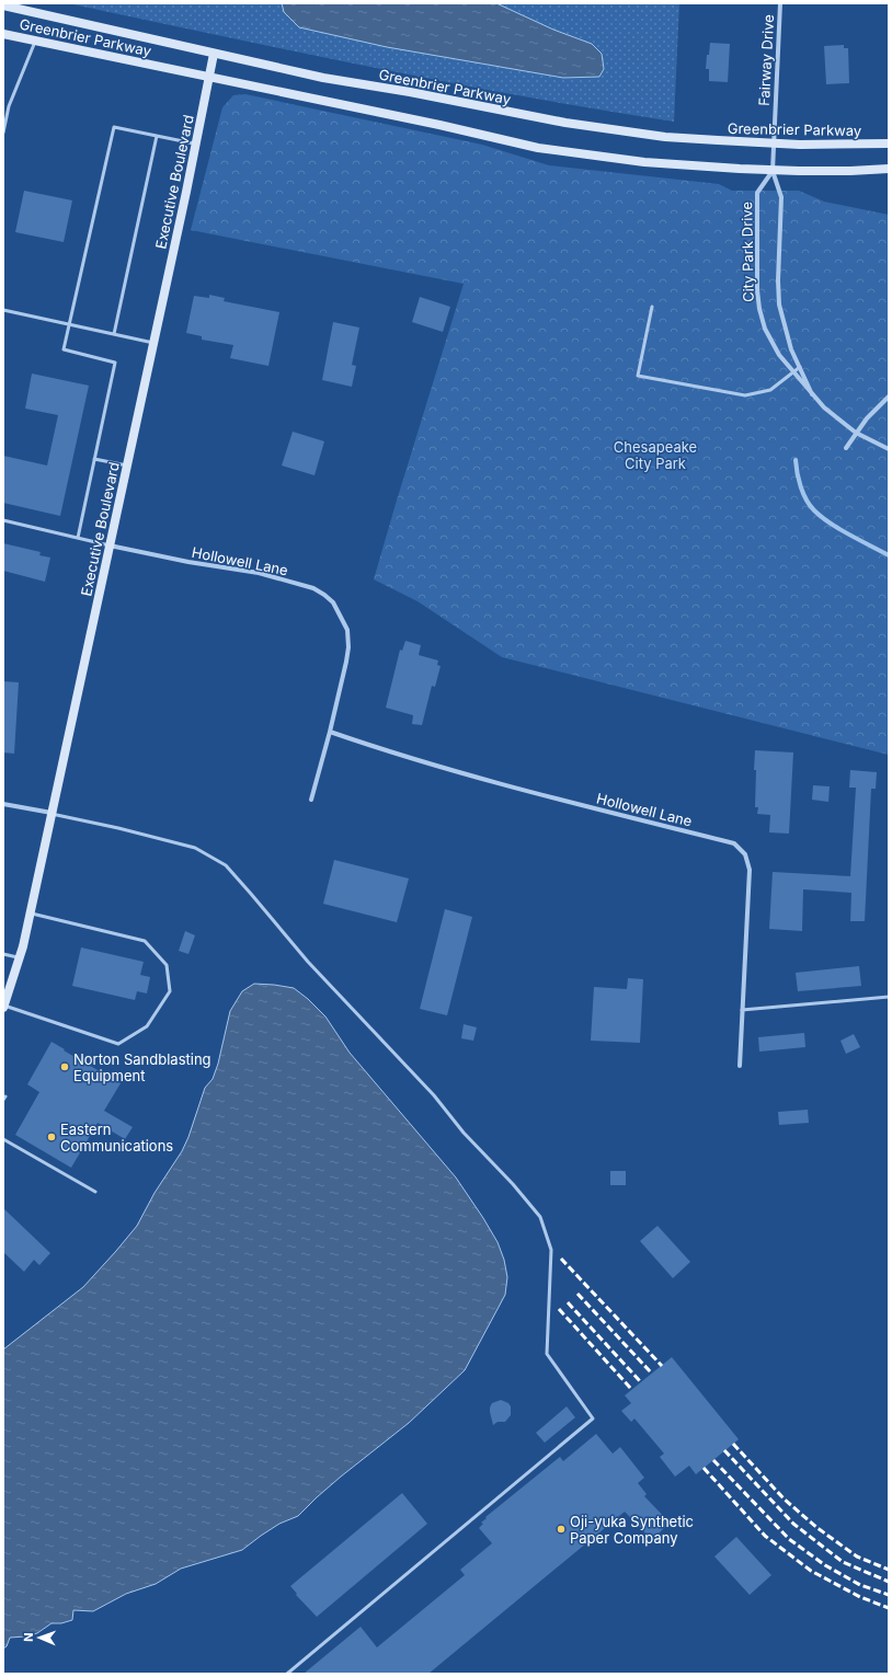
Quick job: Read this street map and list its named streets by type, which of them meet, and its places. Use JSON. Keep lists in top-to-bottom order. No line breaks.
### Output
{"streets":{"main road":["Greenbrier Parkway","Executive Boulevard"],"street":["Fairway Drive","City Park Drive","Hollowell Lane"]},"crossings":[["Greenbrier Parkway","Fairway Drive"],["Greenbrier Parkway","Executive Boulevard"],["Greenbrier Parkway","City Park Drive"],["Fairway Drive","City Park Drive"],["Executive Boulevard","Hollowell Lane"]],"parks":["Chesapeake City Park"],"places":["Norton Sandblasting Equipment","Eastern Communications","Oji-yuka Synthetic Paper Company"],"north":"left"}
